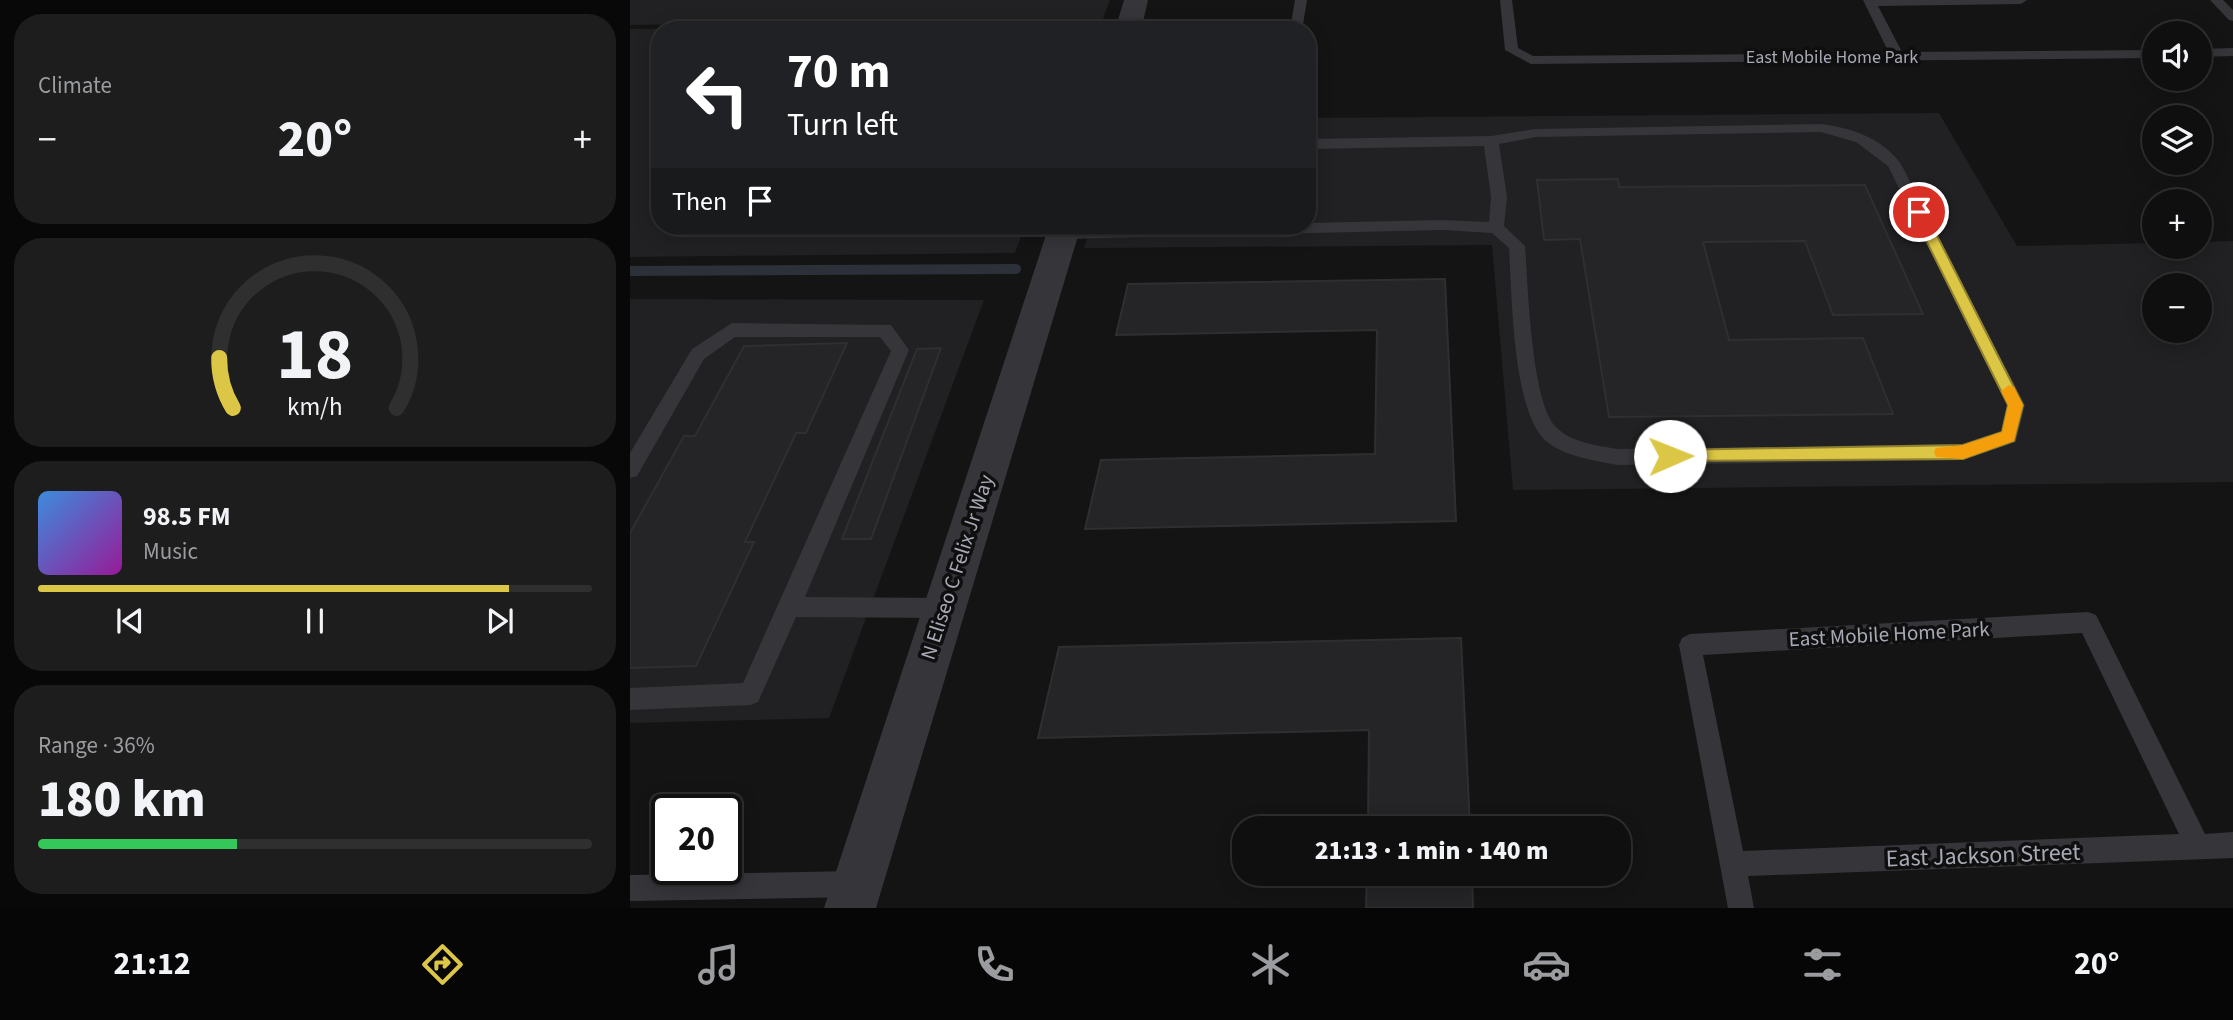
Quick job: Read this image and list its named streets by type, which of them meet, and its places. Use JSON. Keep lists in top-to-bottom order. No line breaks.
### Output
{"streets":{"street":["N Eliseo C Felix Jr Way"],"lane":["East Mobile Home Park","East Jackson Street"]},"crossings":[["East Mobile Home Park","East Jackson Street"]],"page":{"tile":["Climate",["Range · 36%","180 km"]],"map_buttons":["+","−"],"turn":["70 m","Turn left"],"heat":["−","20°","+"],"then":"Then","song":["98.5 FM","Music"],"limit":"20","trip":"21:13 · 1 min · 140 m","tabs":["21:12","20°"],"gauge":["18","km/h"]}}
